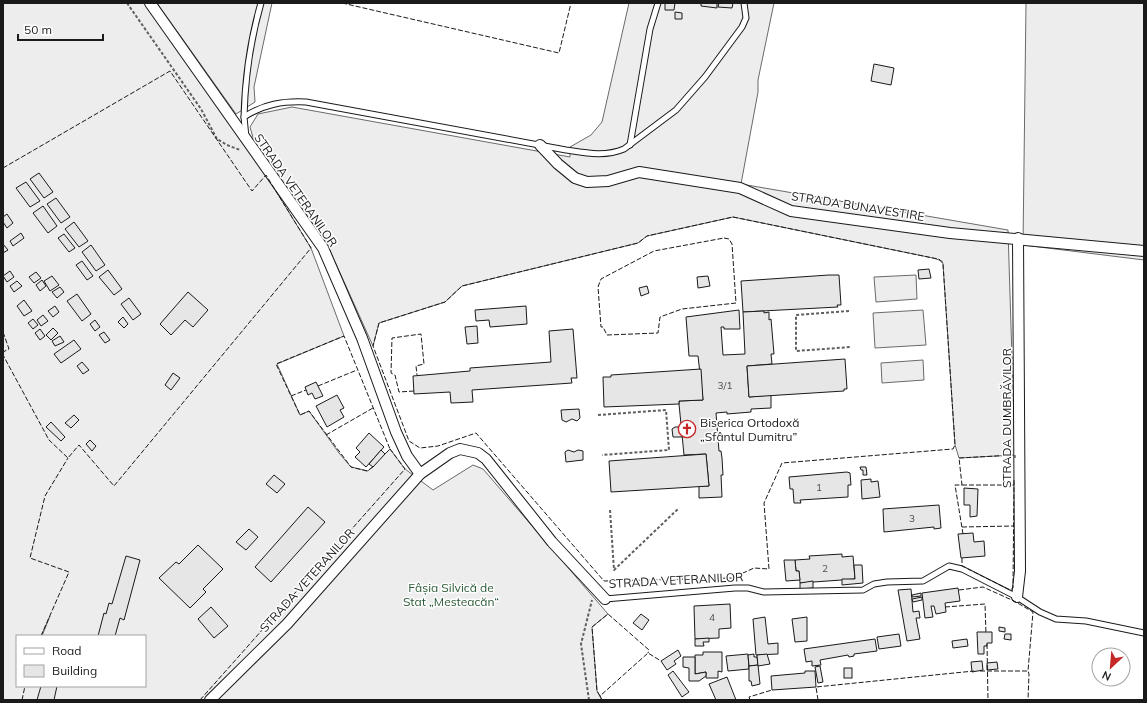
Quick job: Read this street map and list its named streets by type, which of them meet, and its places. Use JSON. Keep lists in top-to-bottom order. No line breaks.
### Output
{"streets":{"street":["STRADA VETERANILOR","STRADA BUNAVESTIRE","STRADA DUMBRĂVILOR"]},"crossings":[["STRADA VETERANILOR","STRADA DUMBRĂVILOR"],["STRADA BUNAVESTIRE","STRADA DUMBRĂVILOR"]],"parks":["Fâșia Silvică de Stat „Mesteacăn“"],"places":{"church":["Biserica Ortodoxă „Sfântul Dumitru”"]},"house_numbers":["3/1","1","3","2","4"],"legend":["Road","Building"],"scale_bar":"50 m","north":"bottom left"}
